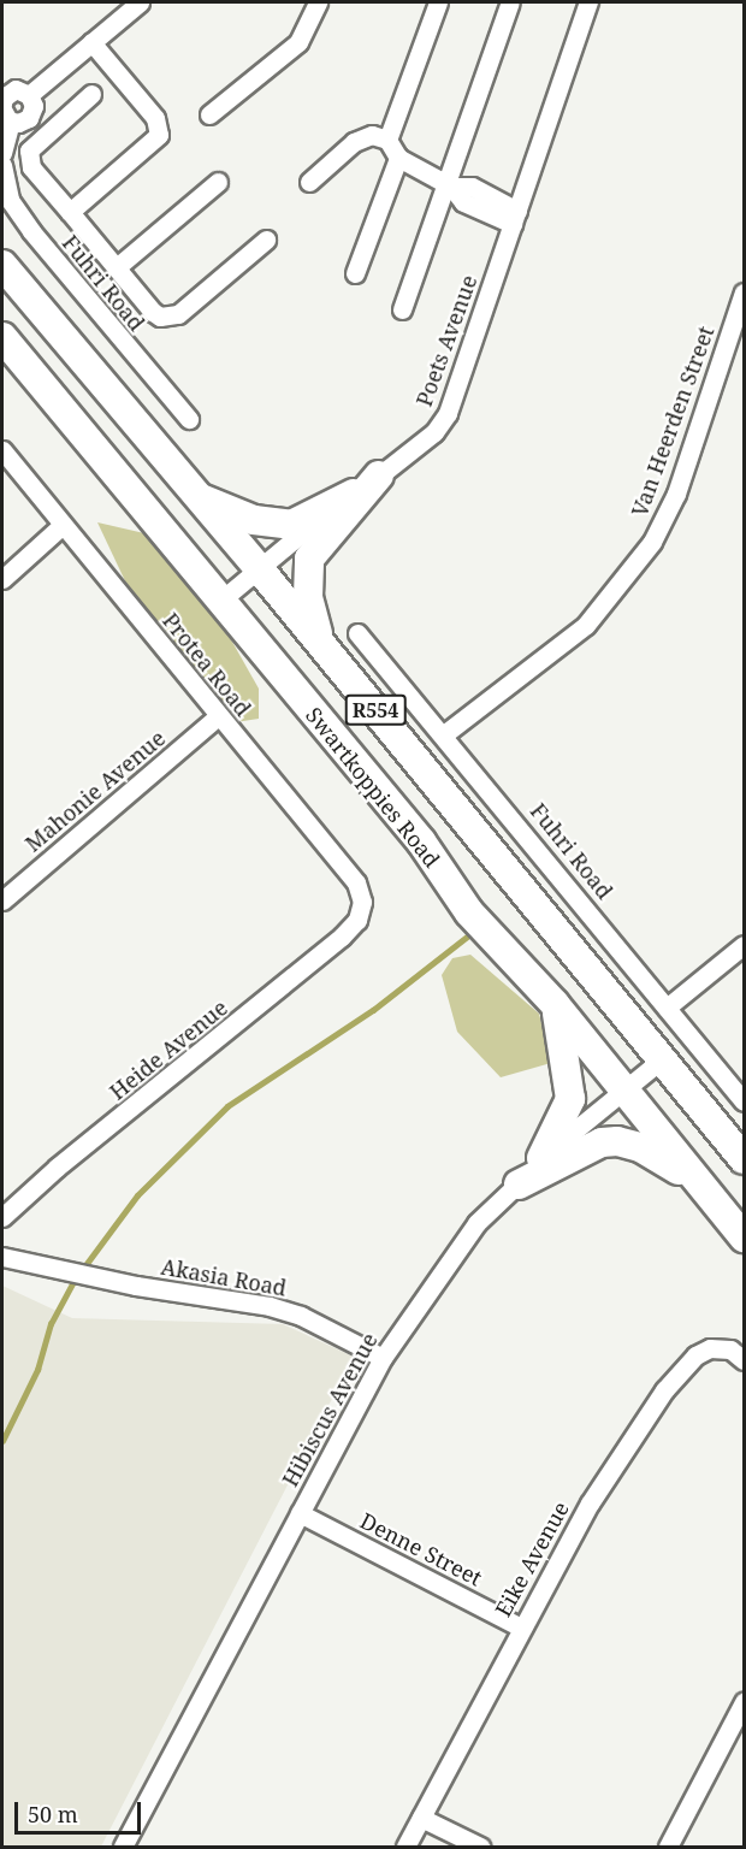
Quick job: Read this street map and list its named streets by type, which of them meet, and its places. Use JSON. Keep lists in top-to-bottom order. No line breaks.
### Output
{"streets":{"main road":["R554","Swartkoppies Road"],"street":["Fuhri Road","Poets Avenue","Van Heerden Street","Protea Road","Mahonie Avenue","Heide Avenue","Akasia Road","Hibiscus Avenue","Denne Street","Eike Avenue"]},"crossings":[["Fuhri Road","Van Heerden Street"],["Poets Avenue","R554"],["Poets Avenue","Swartkoppies Road"],["Protea Road","Mahonie Avenue"],["Protea Road","Heide Avenue"],["R554","Hibiscus Avenue"],["Swartkoppies Road","Hibiscus Avenue"],["Akasia Road","Hibiscus Avenue"],["Hibiscus Avenue","Denne Street"],["Denne Street","Eike Avenue"]],"scale_bar":"50 m"}
